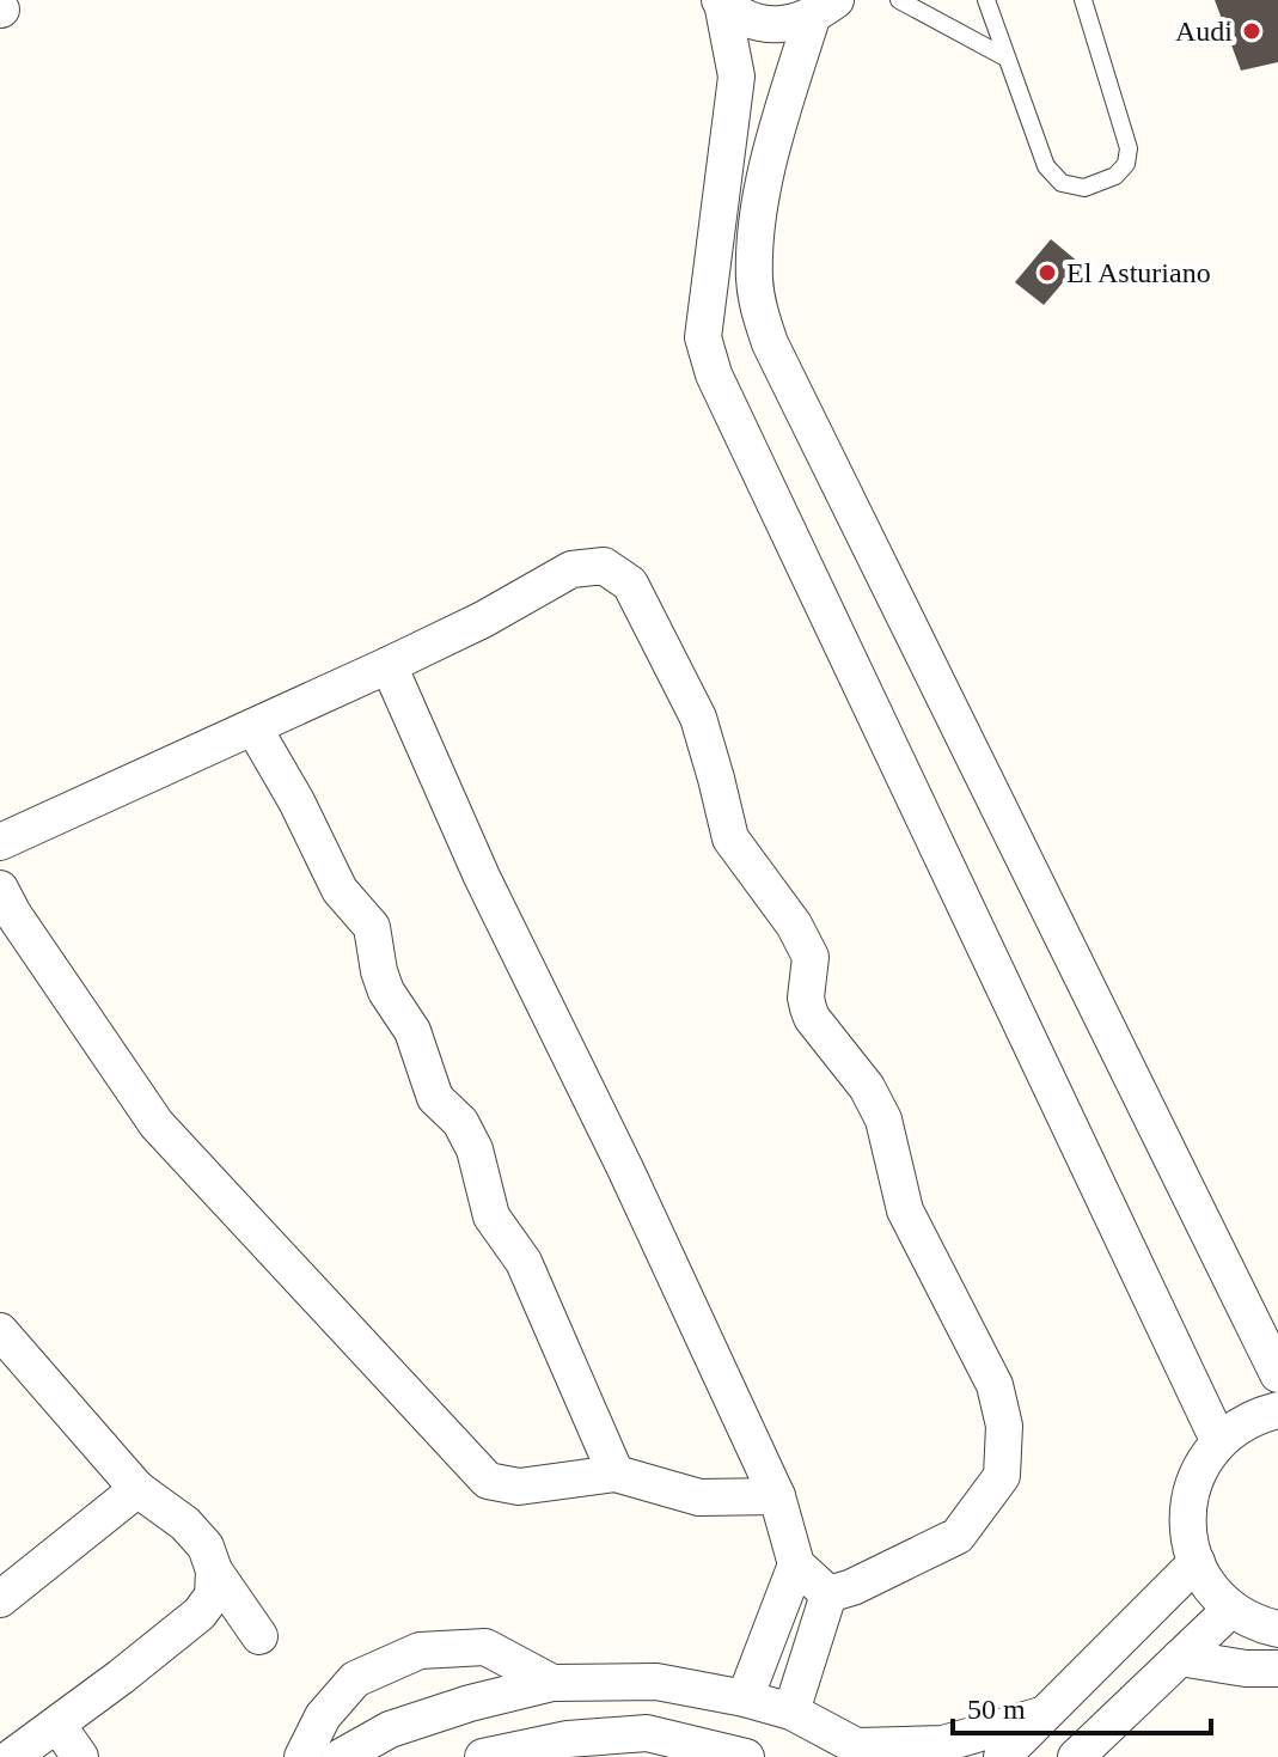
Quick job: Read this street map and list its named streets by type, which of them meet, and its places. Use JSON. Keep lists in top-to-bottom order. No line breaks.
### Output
{"places":["Audi","El Asturiano"],"scale_bar":"50 m"}
